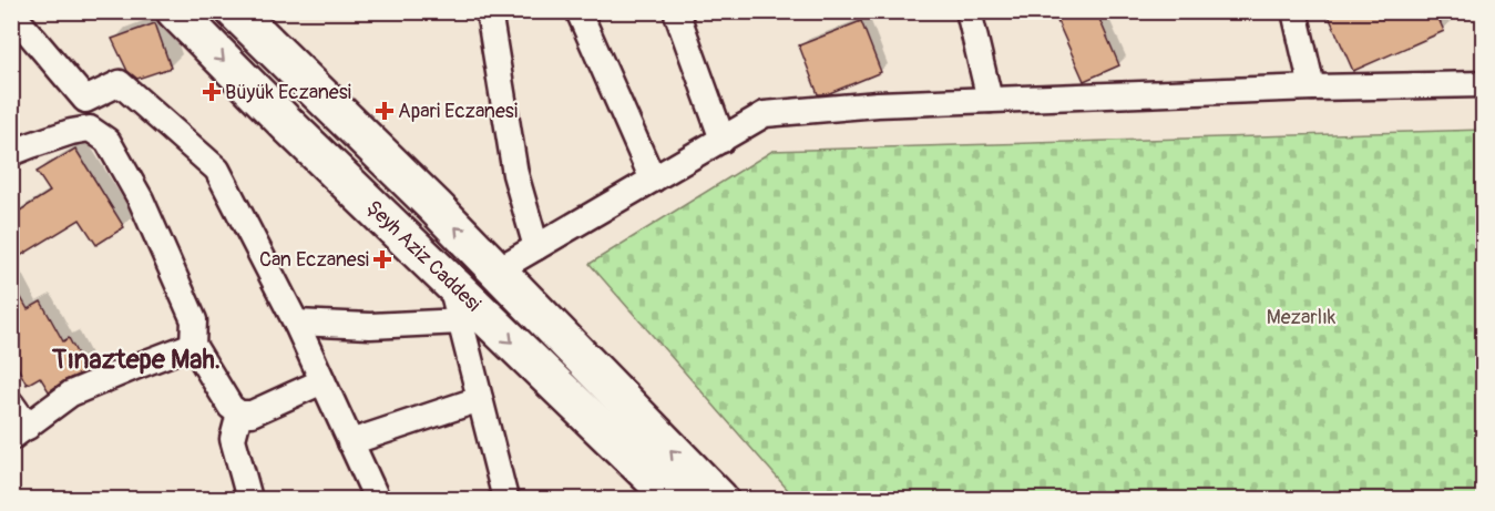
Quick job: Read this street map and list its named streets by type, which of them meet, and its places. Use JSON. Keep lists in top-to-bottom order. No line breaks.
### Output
{"streets":{"main road":["Şeyh Aziz Caddesi"]},"districts":["Tınaztepe Mah."],"parks":["Mezarlık"],"places":{"health":["Büyük Eczanesi","Apari Eczanesi","Can Eczanesi"]}}
